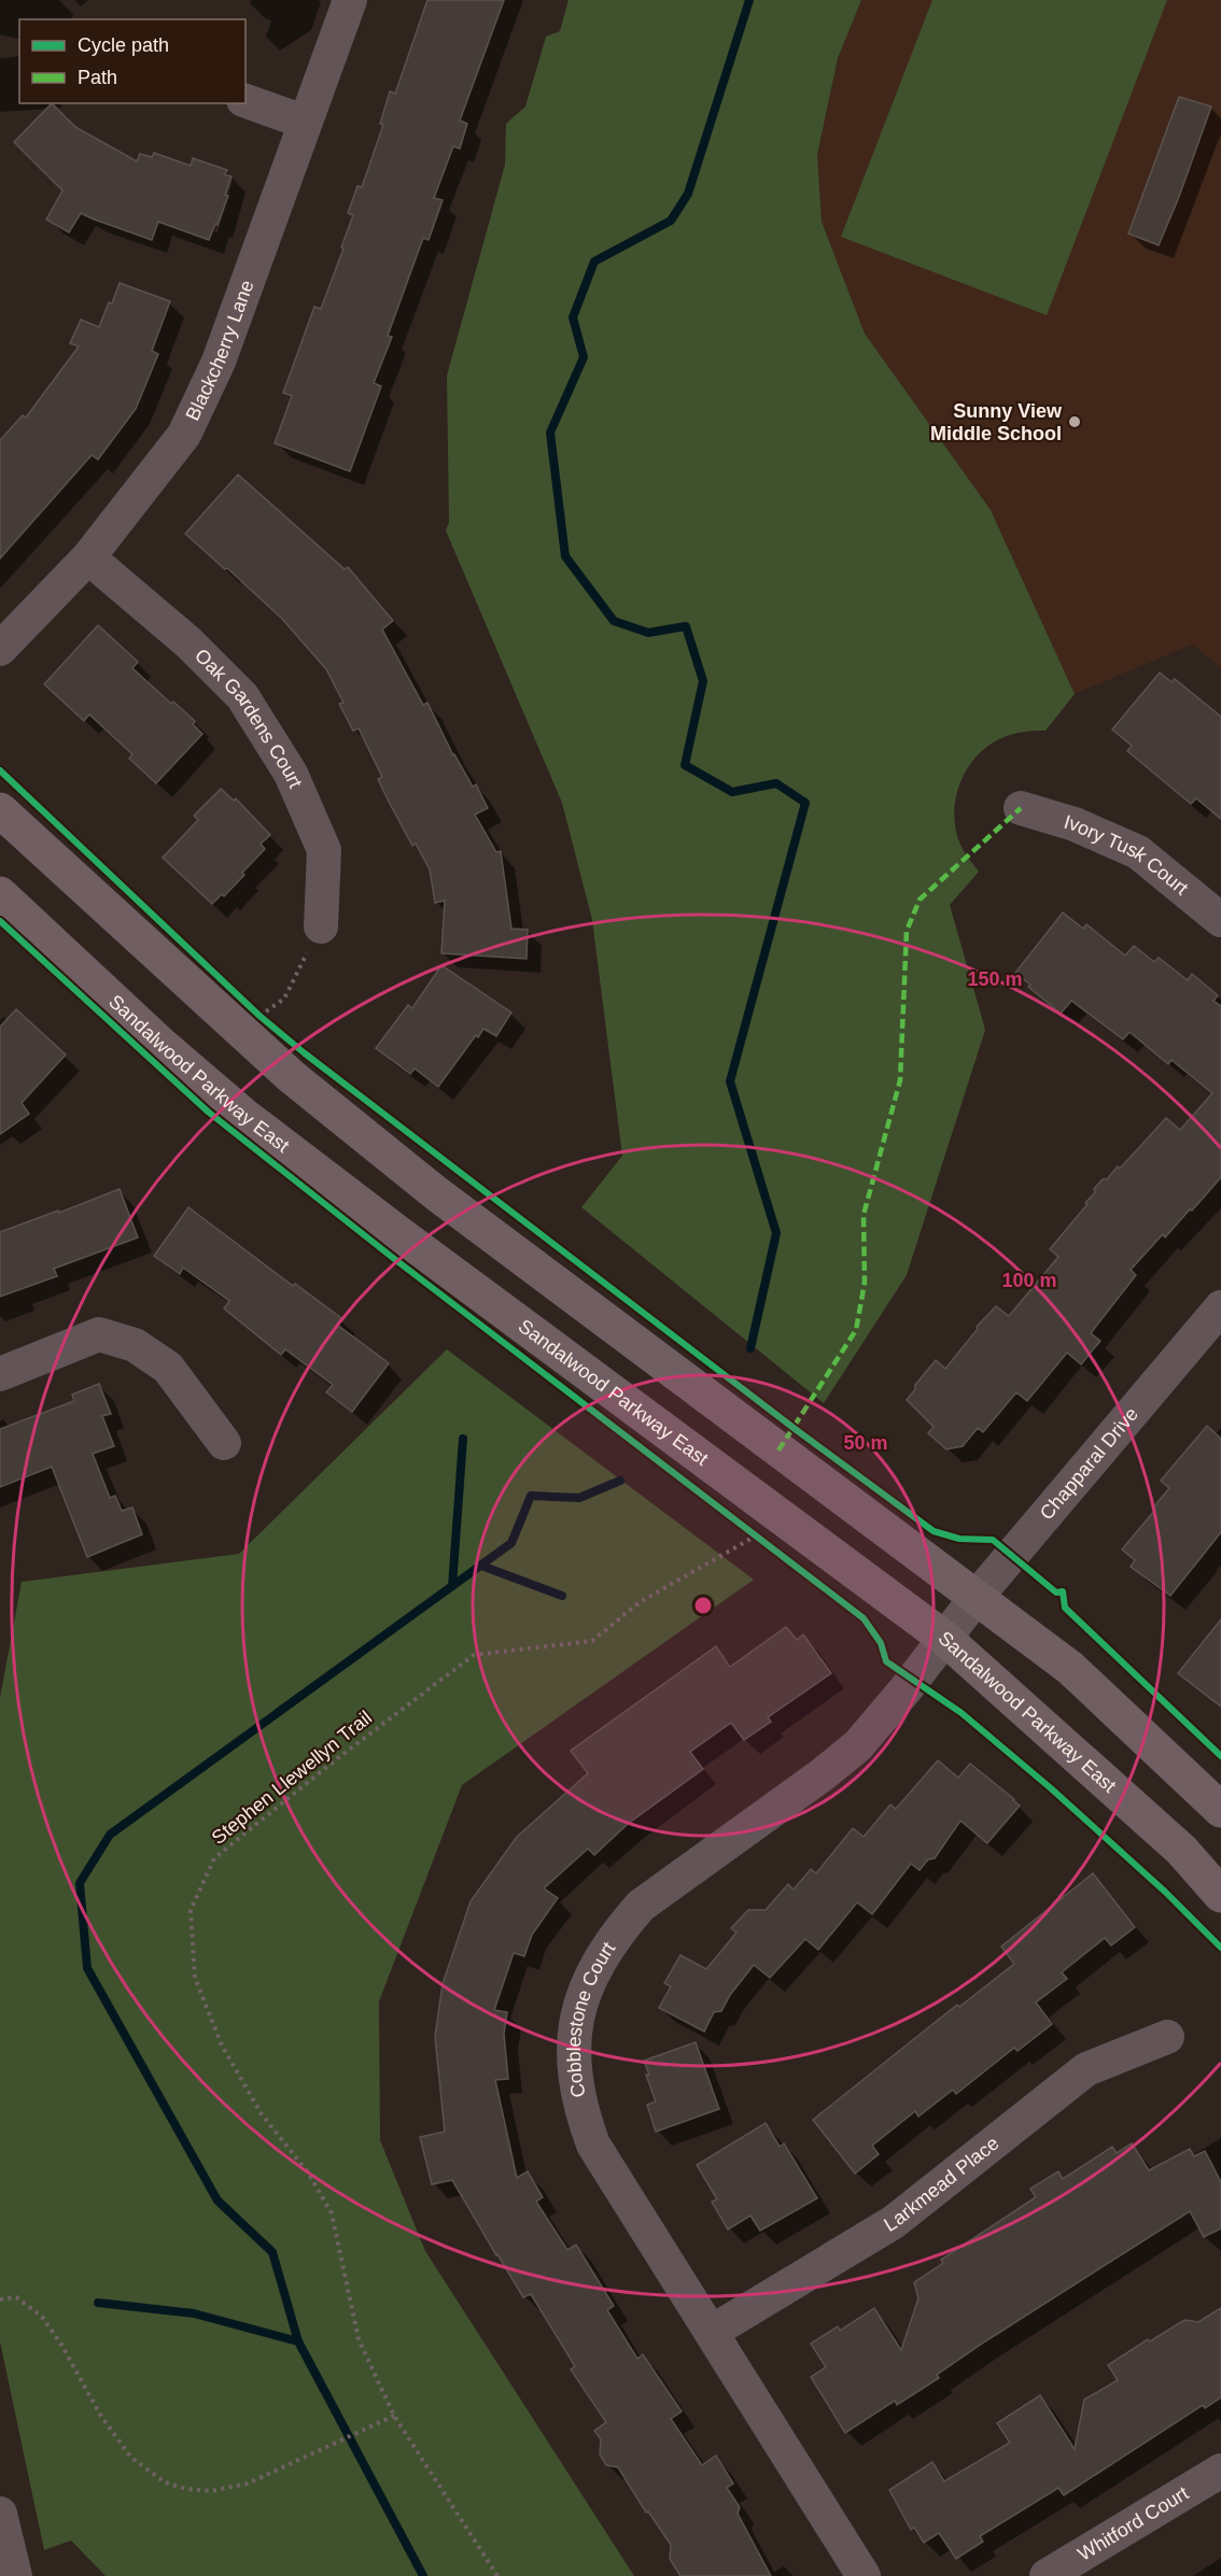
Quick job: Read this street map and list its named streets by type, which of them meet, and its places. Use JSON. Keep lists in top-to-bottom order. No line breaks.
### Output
{"streets":{"main road":["Sandalwood Parkway East"],"street":["Blackcherry Lane","Oak Gardens Court","Ivory Tusk Court","Chapparal Drive","Cobblestone Court","Larkmead Place","Whitford Court"],"path":["Stephen Llewellyn Trail"]},"crossings":[["Blackcherry Lane","Oak Gardens Court"],["Sandalwood Parkway East","Chapparal Drive"],["Sandalwood Parkway East","Cobblestone Court"],["Chapparal Drive","Cobblestone Court"],["Cobblestone Court","Larkmead Place"]],"places":["Sunny View Middle School"],"legend":["Cycle path","Path"],"rings":["150 m","100 m","50 m"]}
